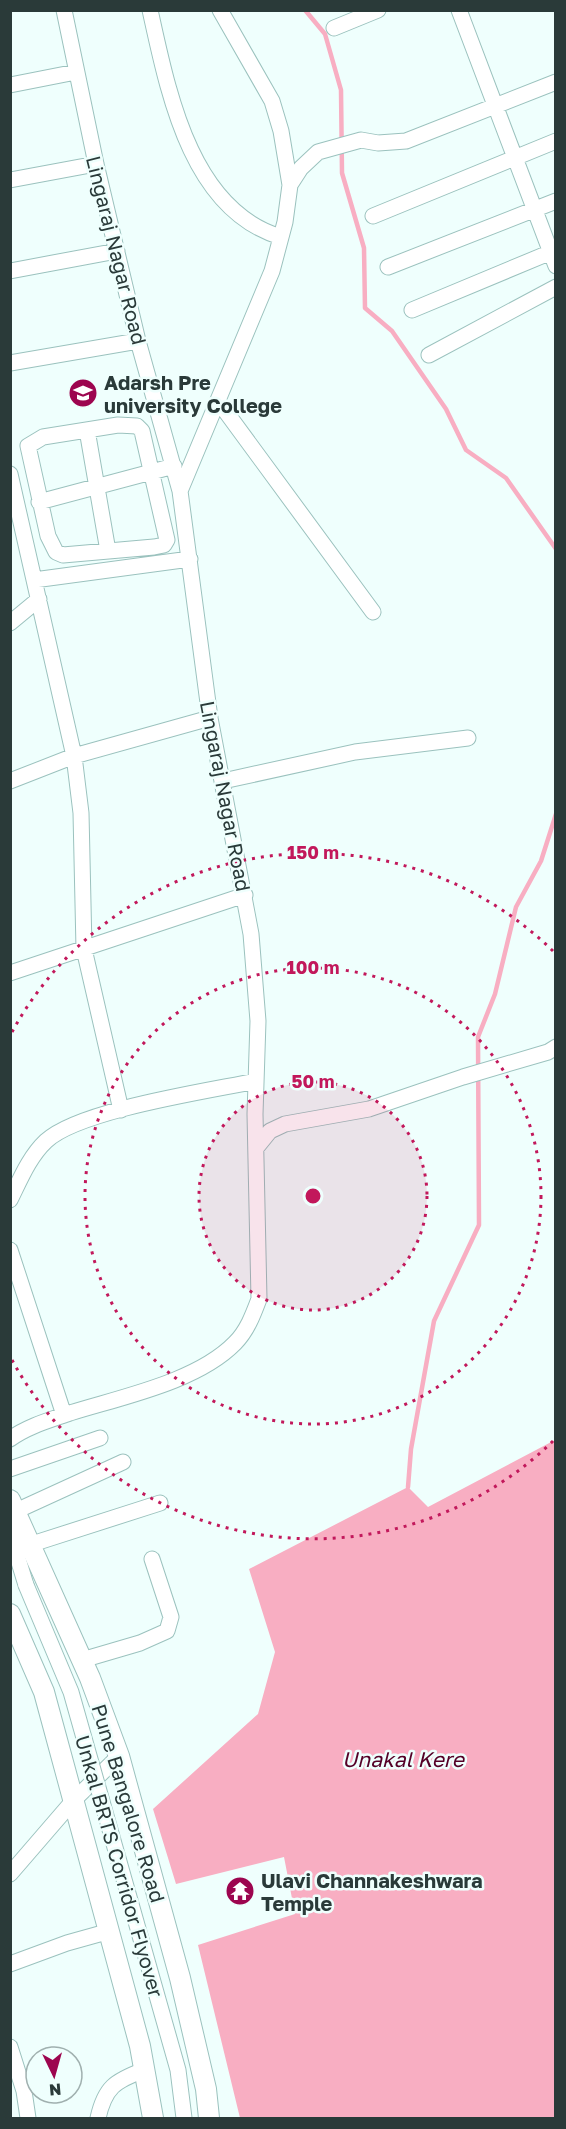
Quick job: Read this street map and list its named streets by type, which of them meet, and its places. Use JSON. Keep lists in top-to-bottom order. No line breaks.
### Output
{"streets":{"main road":["Pune Bangalore Road"],"street":["Lingaraj Nagar Road","Unkal BRTS Corridor Flyover"]},"water":["Unakal Kere"],"places":{"school or university":["Adarsh Pre university College"],"temple":["Ulavi Channakeshwara Temple"]},"north":"bottom","rings":["150 m","100 m","50 m"]}
